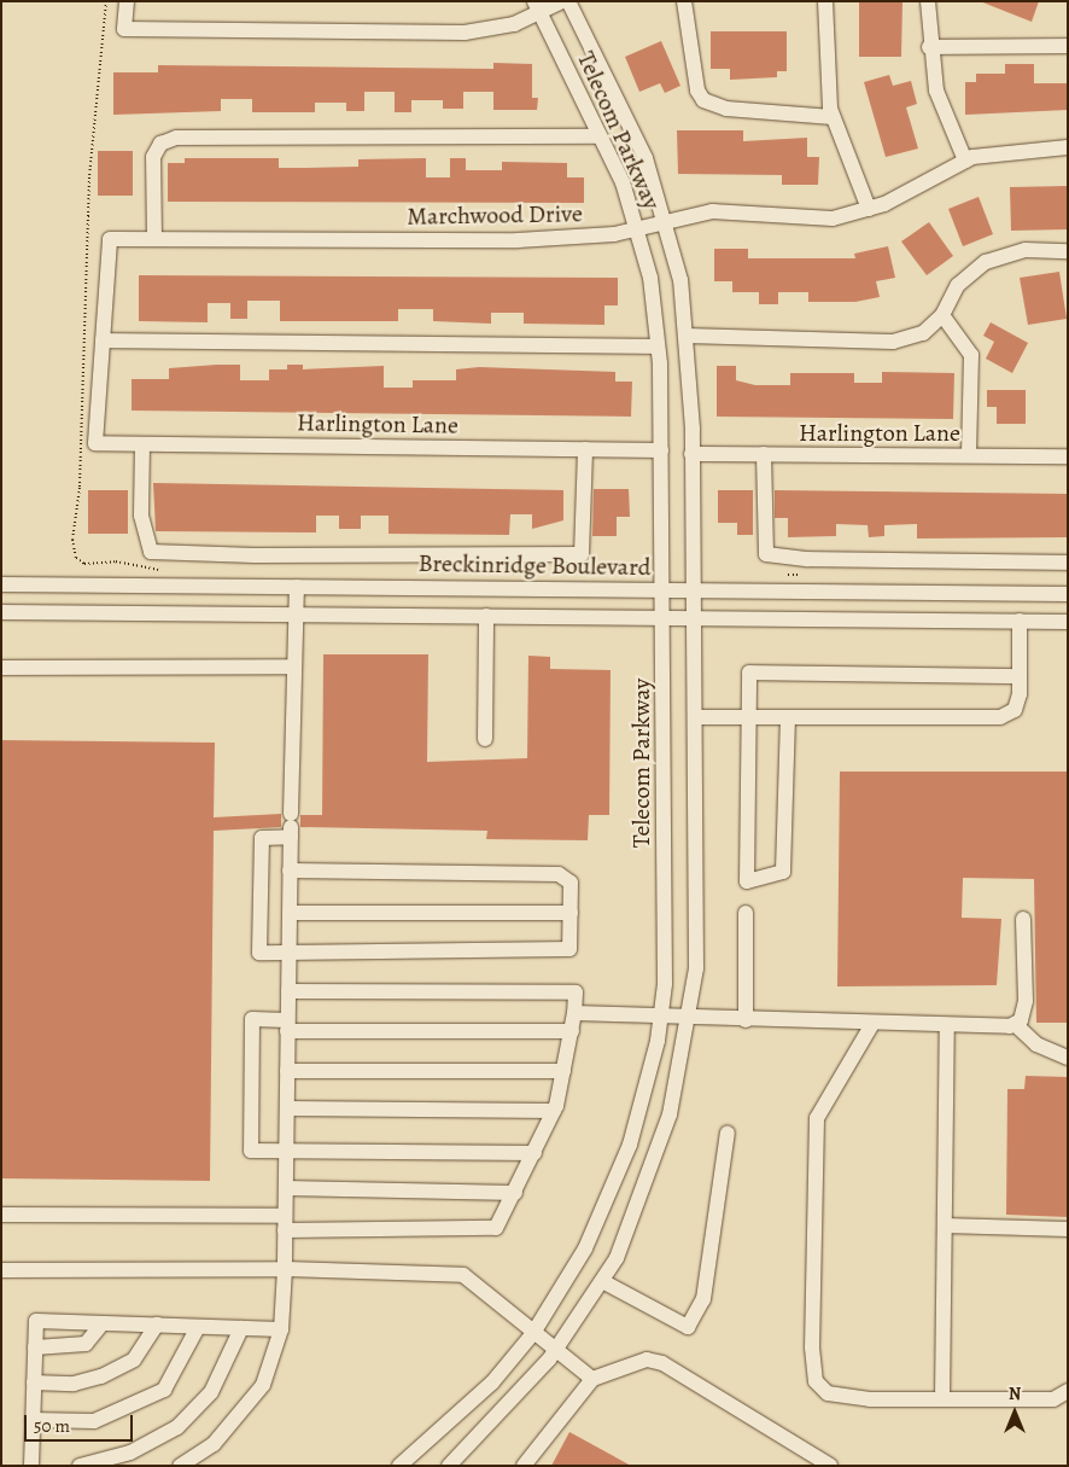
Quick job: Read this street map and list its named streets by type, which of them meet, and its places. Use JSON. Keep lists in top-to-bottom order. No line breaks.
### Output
{"streets":{"street":["Telecom Parkway","Marchwood Drive","Harlington Lane","Breckinridge Boulevard"]},"crossings":[["Telecom Parkway","Marchwood Drive"],["Telecom Parkway","Harlington Lane"],["Telecom Parkway","Breckinridge Boulevard"],["Marchwood Drive","Harlington Lane"]],"scale_bar":"50 m","north":"top"}
